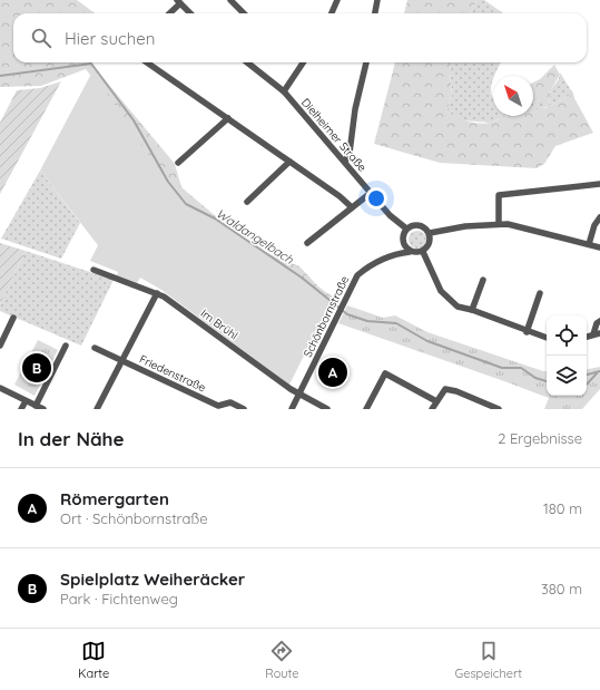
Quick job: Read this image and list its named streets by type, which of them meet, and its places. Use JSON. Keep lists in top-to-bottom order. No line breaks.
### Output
{"streets":{"street":["Dielheimer Straße","Schönbornstraße","Im Brühl","Friedenstraße"]},"crossings":[["Dielheimer Straße","Schönbornstraße"],["Schönbornstraße","Im Brühl"]],"water":["Waldangelbach"],"north":"top left","page":{"search":"Hier suchen","pins":["B","A"],"heading":["In der Nähe","2 Ergebnisse"],"list":[{"mark":"A","name":"Römergarten","note":"Ort · Schönbornstraße","value":"180 m"},{"mark":"B","name":"Spielplatz Weiheräcker","note":"Park · Fichtenweg","value":"380 m"}],"nav":["Karte","Route","Gespeichert"]}}
